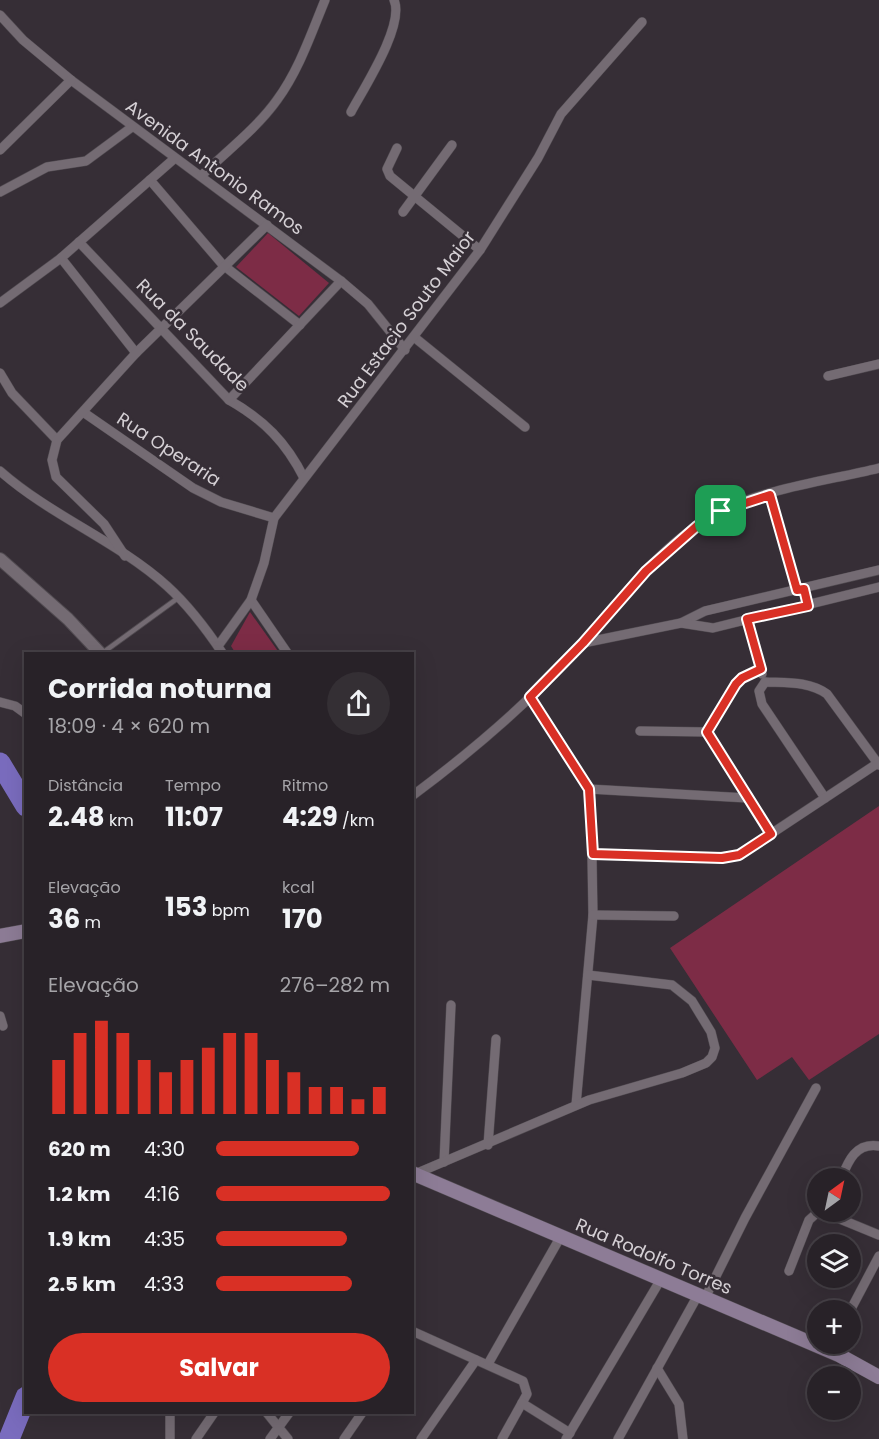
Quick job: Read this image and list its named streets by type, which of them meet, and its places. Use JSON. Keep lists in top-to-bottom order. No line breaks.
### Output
{"streets":{"main road":["Rua Rodolfo Torres"],"street":["Avenida Antonio Ramos","Rua Estacio Souto Maior","Rua da Saudade","Rua Operaria"]},"crossings":[["Avenida Antonio Ramos","Rua Estacio Souto Maior"],["Rua Estacio Souto Maior","Rua da Saudade"],["Rua Estacio Souto Maior","Rua Operaria"]],"north":"top right","page":{"heading":["Corrida noturna","18:09 · 4 × 620 m"],"stats":[["Distância","2.48 km"],["Tempo","11:07"],["Ritmo","4:29 /km"],["Elevação","36 m"],["153 bpm"],["kcal","170"]],"chart":["Elevação","276–282 m"],"list":[{"name":"620 m","note":"4:30"},{"name":"1.2 km","note":"4:16"},{"name":"1.9 km","note":"4:35"},{"name":"2.5 km","note":"4:33"}],"map_buttons":["+","−"],"buttons":"Salvar"}}
